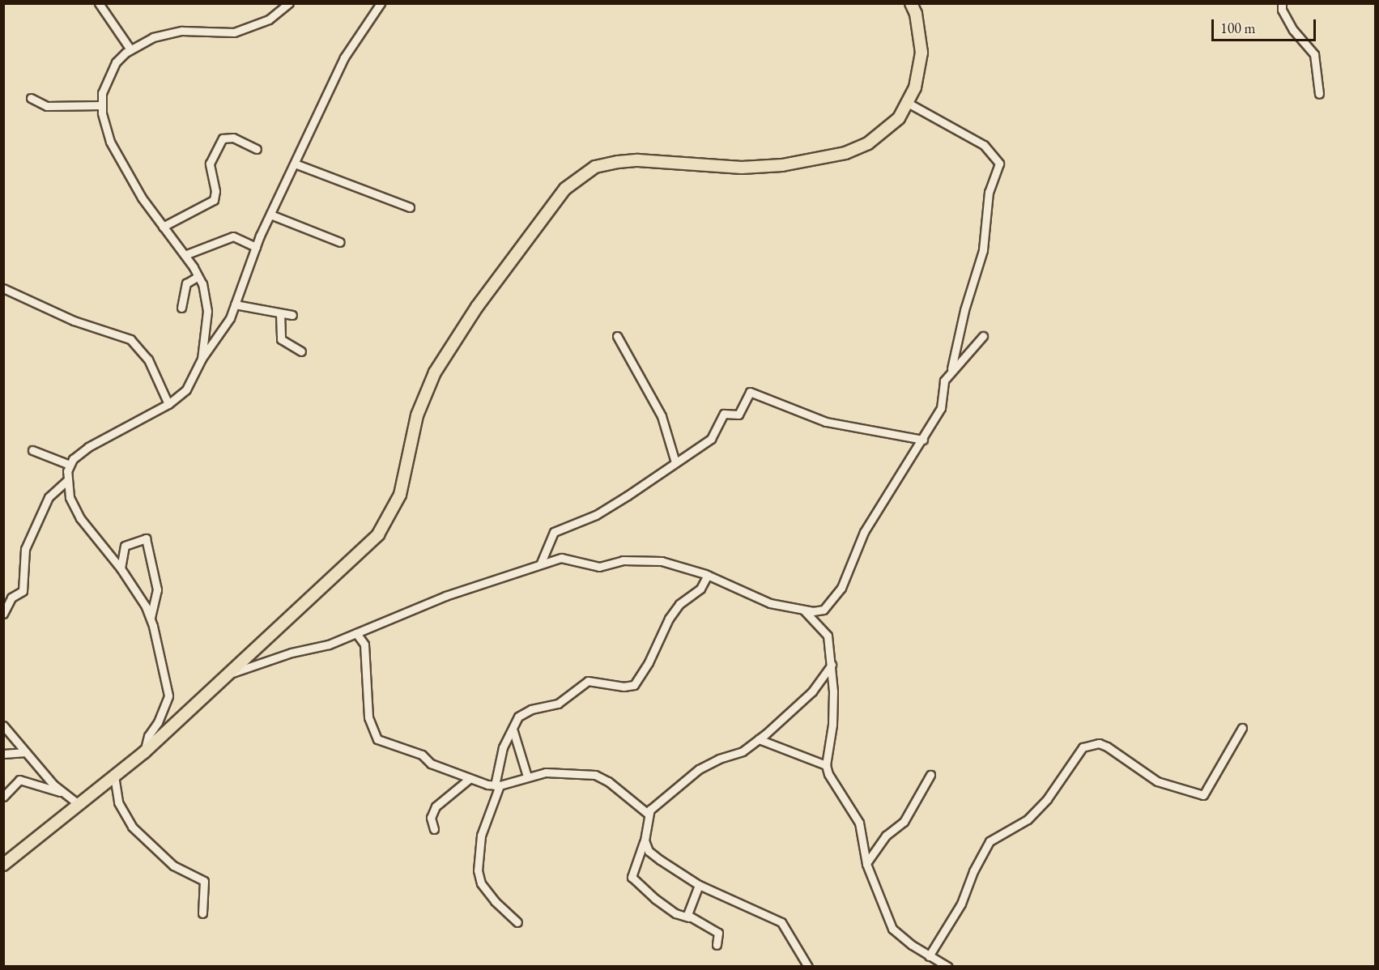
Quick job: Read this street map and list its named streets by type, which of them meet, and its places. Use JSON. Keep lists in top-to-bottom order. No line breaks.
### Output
{"scale_bar":"100 m"}
